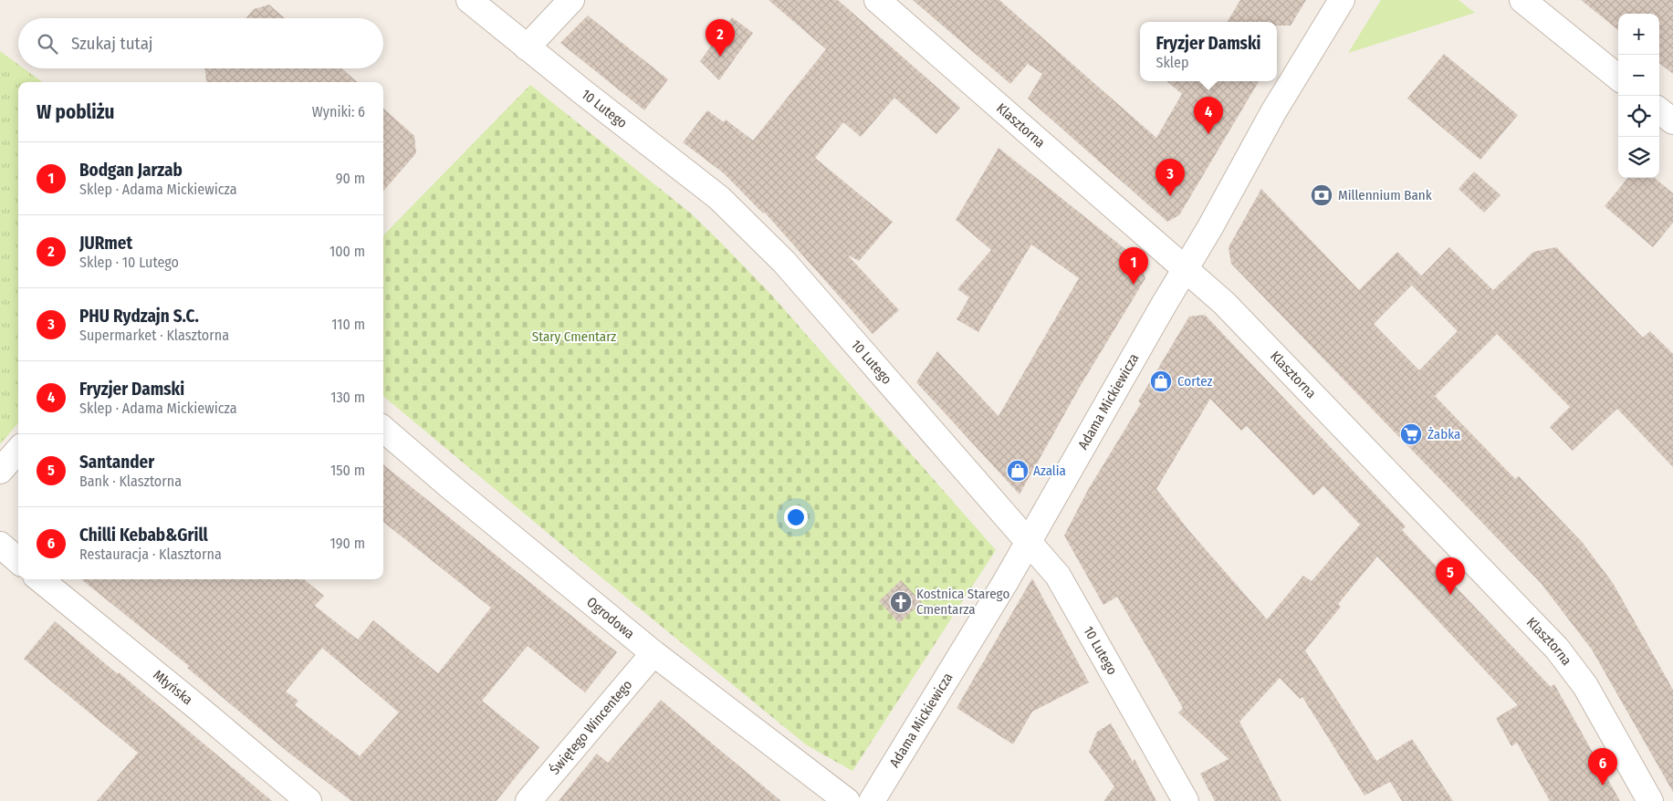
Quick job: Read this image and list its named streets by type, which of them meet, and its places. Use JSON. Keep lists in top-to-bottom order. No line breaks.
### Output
{"streets":{"street":["10 Lutego","Klasztorna","Adama Mickiewicza","Ogrodowa","Młyńska","Świętego Wincentego"]},"crossings":[["10 Lutego","Adama Mickiewicza"],["Klasztorna","Adama Mickiewicza"],["Ogrodowa","Świętego Wincentego"]],"parks":["Stary Cmentarz"],"places":{"bank":["Millennium Bank"],"shop":["Cortez","Azalia"],"supermarket":["Żabka"],"church":["Kostnica Starego Cmentarza"]},"page":{"map_buttons":["+","−"],"search":"Szukaj tutaj","pins":["2","4","3","1","5","6"],"popup":["Fryzjer Damski","Sklep"],"heading":["W pobliżu","Wyniki: 6"],"list":[{"mark":"1","name":"Bodgan Jarzab","note":"Sklep · Adama Mickiewicza","value":"90 m"},{"mark":"2","name":"JURmet","note":"Sklep · 10 Lutego","value":"100 m"},{"mark":"3","name":"PHU Rydzajn S.C.","note":"Supermarket · Klasztorna","value":"110 m"},{"mark":"4","name":"Fryzjer Damski","note":"Sklep · Adama Mickiewicza","value":"130 m"},{"mark":"5","name":"Santander","note":"Bank · Klasztorna","value":"150 m"},{"mark":"6","name":"Chilli Kebab&Grill","note":"Restauracja · Klasztorna","value":"190 m"}]}}
